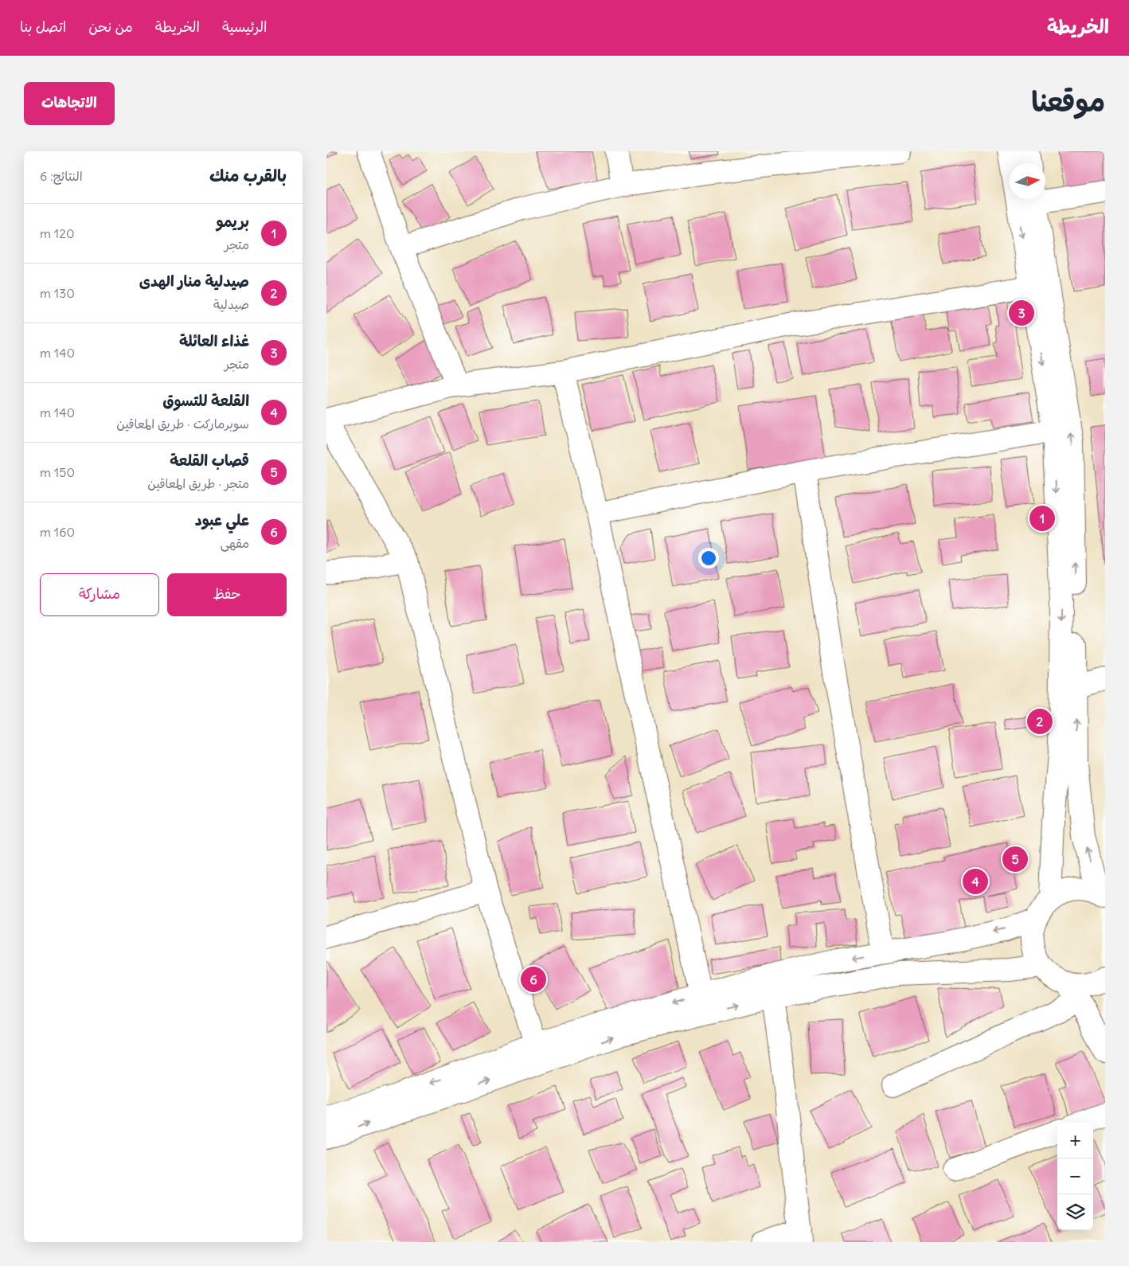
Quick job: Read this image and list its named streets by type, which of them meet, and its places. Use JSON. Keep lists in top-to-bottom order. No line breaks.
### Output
{"north":"right","page":{"header":"الخريطة","nav":["الرئيسية","الخريطة","من نحن","اتصل بنا"],"title":"موقعنا","buttons":["الاتجاهات",["حفظ","مشاركة"]],"heading":["بالقرب منك","النتائج: 6"],"list":[{"mark":"1","name":"بريمو","note":"متجر","value":"120 m"},{"mark":"2","name":"صيدلية منار الهدى","note":"صيدلية","value":"130 m"},{"mark":"3","name":"غذاء العائلة","note":"متجر","value":"140 m"},{"mark":"4","name":"القلعة للتسوق","note":"سوبرماركت · طريق المعاقين","value":"140 m"},{"mark":"5","name":"قصاب القلعة","note":"متجر · طريق المعاقين","value":"150 m"},{"mark":"6","name":"علي عبود","note":"مقهى","value":"160 m"}],"pins":["3","1","2","5","4","6"],"map_buttons":["+","−"]}}
